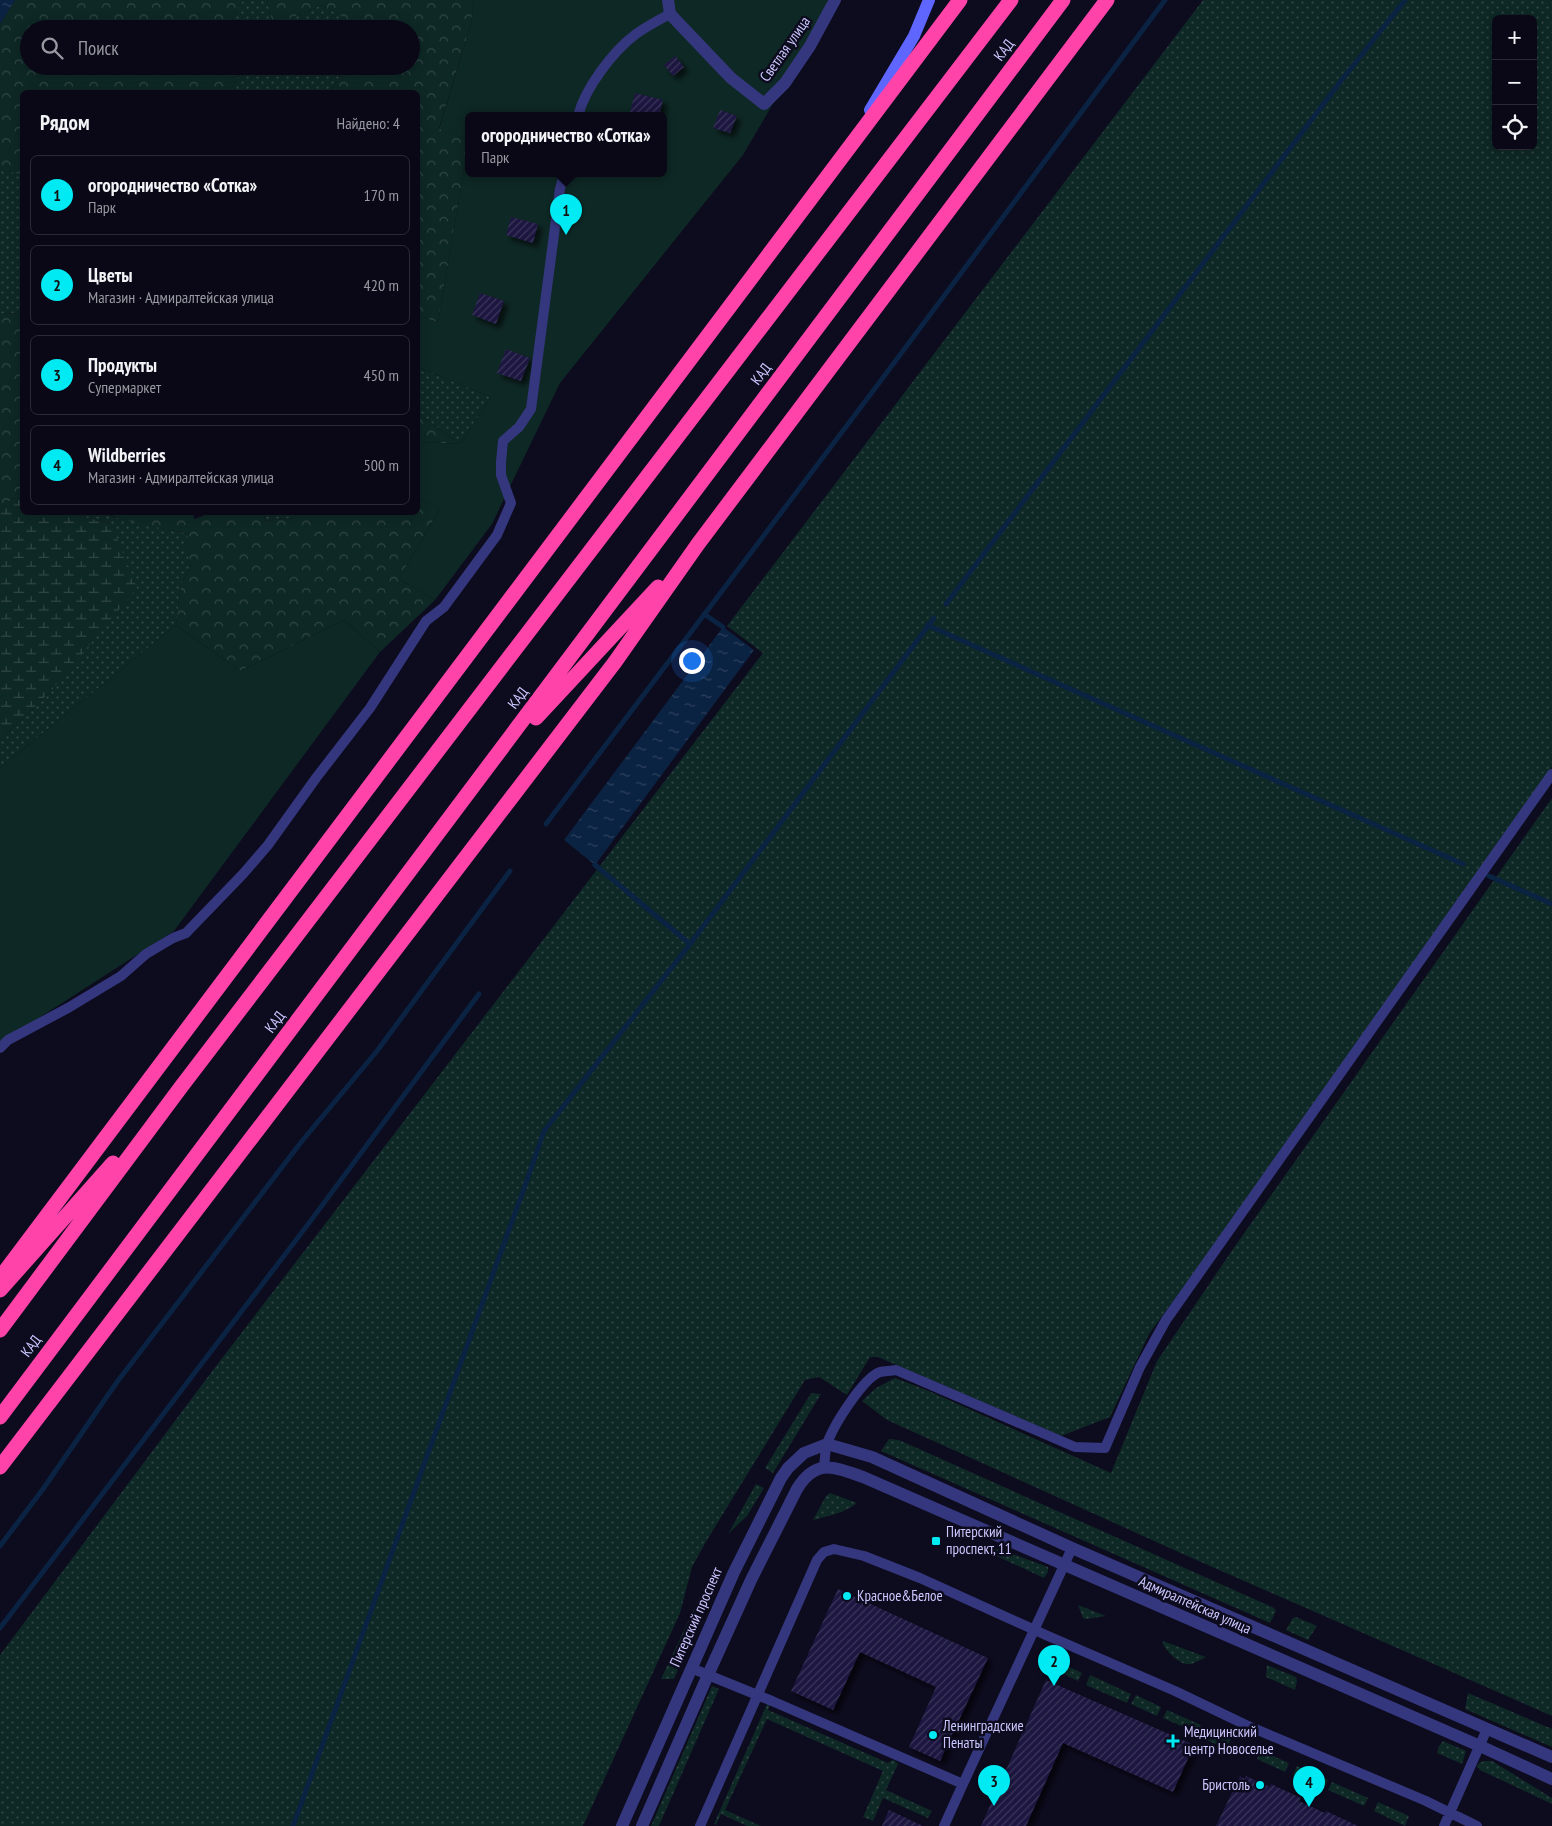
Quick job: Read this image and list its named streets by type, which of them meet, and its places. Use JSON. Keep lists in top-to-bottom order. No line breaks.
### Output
{"streets":{"highway":["КАД"],"street":["Светлая улица","Адмиралтейская улица","Питерский проспект"]},"crossings":[["Адмиралтейская улица","Питерский проспект"]],"places":{"transit":["Питерский проспект, 11"],"other":["Красное&Белое","Ленинградские Пенаты","Бристоль"],"health":["Медицинский центр Новоселье"]},"page":{"map_buttons":["+","−"],"search":"Поиск","heading":["Рядом","Найдено: 4"],"popup":["огородничество «Сотка»","Парк"],"list":[{"mark":"1","name":"огородничество «Сотка»","note":"Парк","value":"170 m"},{"mark":"2","name":"Цветы","note":"Магазин · Адмиралтейская улица","value":"420 m"},{"mark":"3","name":"Продукты","note":"Супермаркет","value":"450 m"},{"mark":"4","name":"Wildberries","note":"Магазин · Адмиралтейская улица","value":"500 m"}],"pins":["1","2","3","4"]}}
